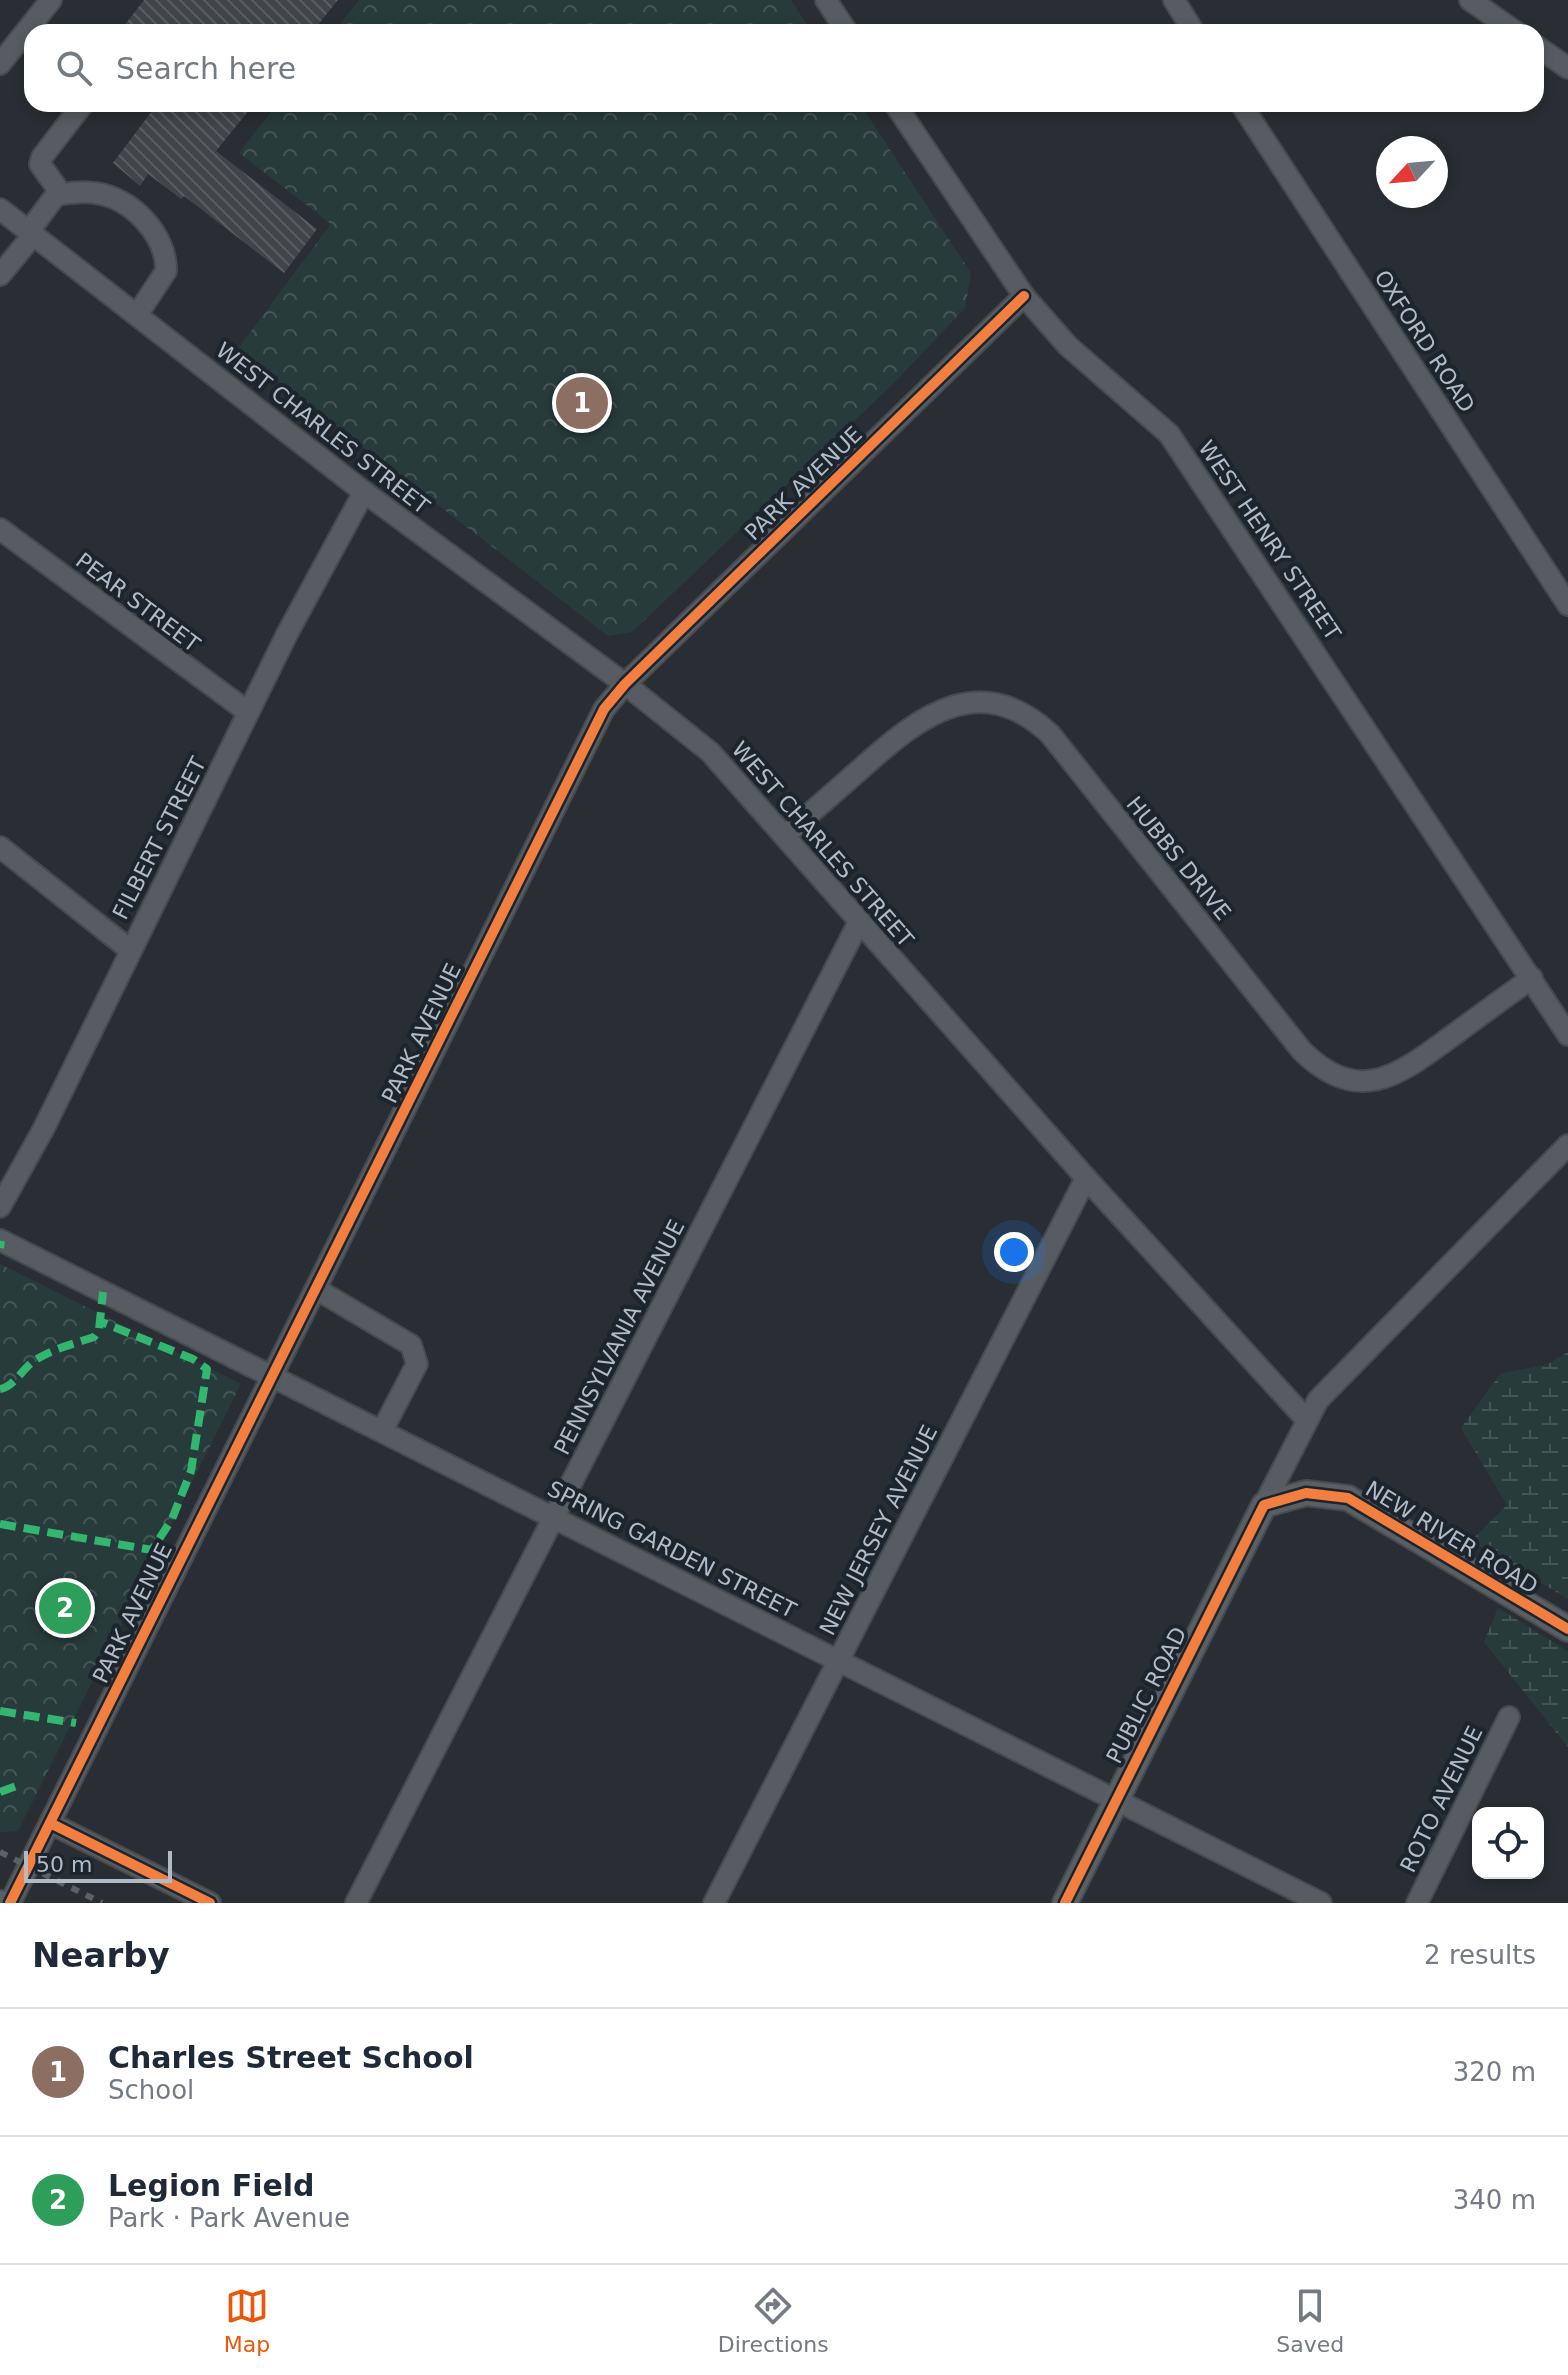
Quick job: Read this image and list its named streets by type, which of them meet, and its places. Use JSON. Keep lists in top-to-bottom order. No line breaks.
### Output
{"streets":{"main road":["NEW RIVER ROAD","PUBLIC ROAD"],"street":["OXFORD ROAD","WEST CHARLES STREET","PARK AVENUE","WEST HENRY STREET","PEAR STREET","FILBERT STREET","HUBBS DRIVE","PENNSYLVANIA AVENUE","NEW JERSEY AVENUE","SPRING GARDEN STREET","ROTO AVENUE"]},"crossings":[["WEST CHARLES STREET","PARK AVENUE"],["WEST CHARLES STREET","FILBERT STREET"],["WEST CHARLES STREET","HUBBS DRIVE"],["WEST CHARLES STREET","PENNSYLVANIA AVENUE"],["WEST CHARLES STREET","NEW JERSEY AVENUE"],["WEST CHARLES STREET","PUBLIC ROAD"],["PARK AVENUE","WEST HENRY STREET"],["PARK AVENUE","SPRING GARDEN STREET"],["WEST HENRY STREET","HUBBS DRIVE"],["PEAR STREET","FILBERT STREET"],["PENNSYLVANIA AVENUE","SPRING GARDEN STREET"],["NEW JERSEY AVENUE","SPRING GARDEN STREET"],["NEW RIVER ROAD","PUBLIC ROAD"],["SPRING GARDEN STREET","PUBLIC ROAD"]],"scale_bar":"50 m","north":"bottom left","page":{"search":"Search here","pins":["1","2"],"scale":"50 m","heading":["Nearby","2 results"],"list":[{"mark":"1","name":"Charles Street School","note":"School","value":"320 m"},{"mark":"2","name":"Legion Field","note":"Park · Park Avenue","value":"340 m"}],"nav":["Map","Directions","Saved"]}}
